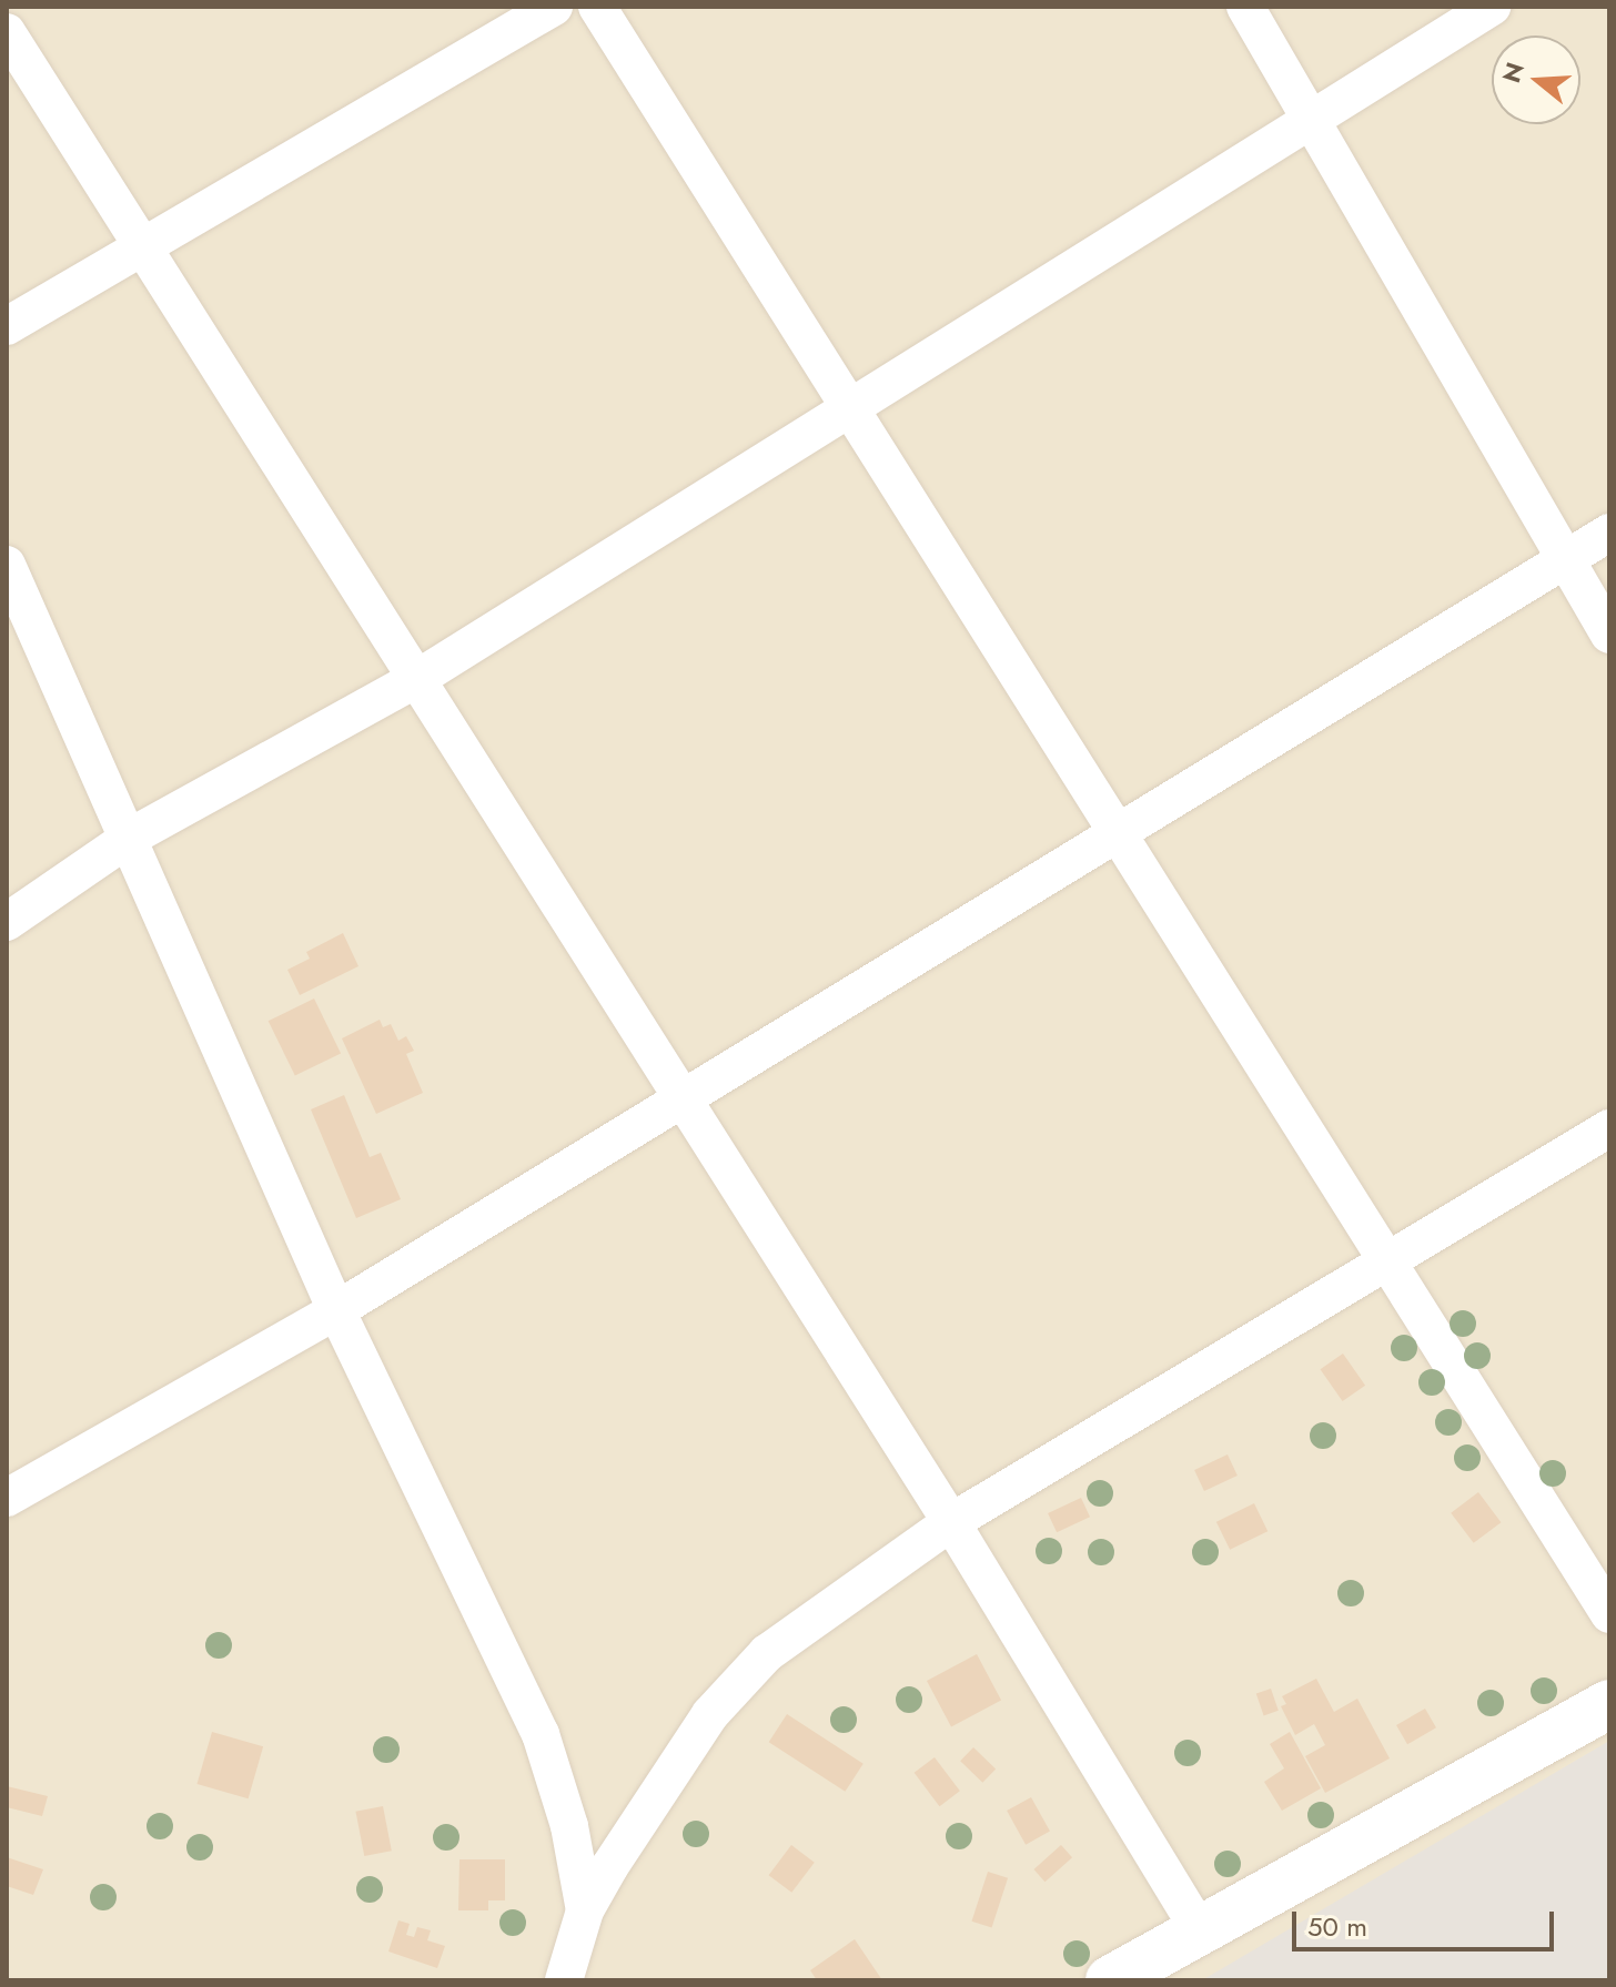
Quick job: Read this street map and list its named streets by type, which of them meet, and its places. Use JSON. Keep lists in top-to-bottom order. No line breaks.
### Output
{"scale_bar":"50 m","north":"left"}
